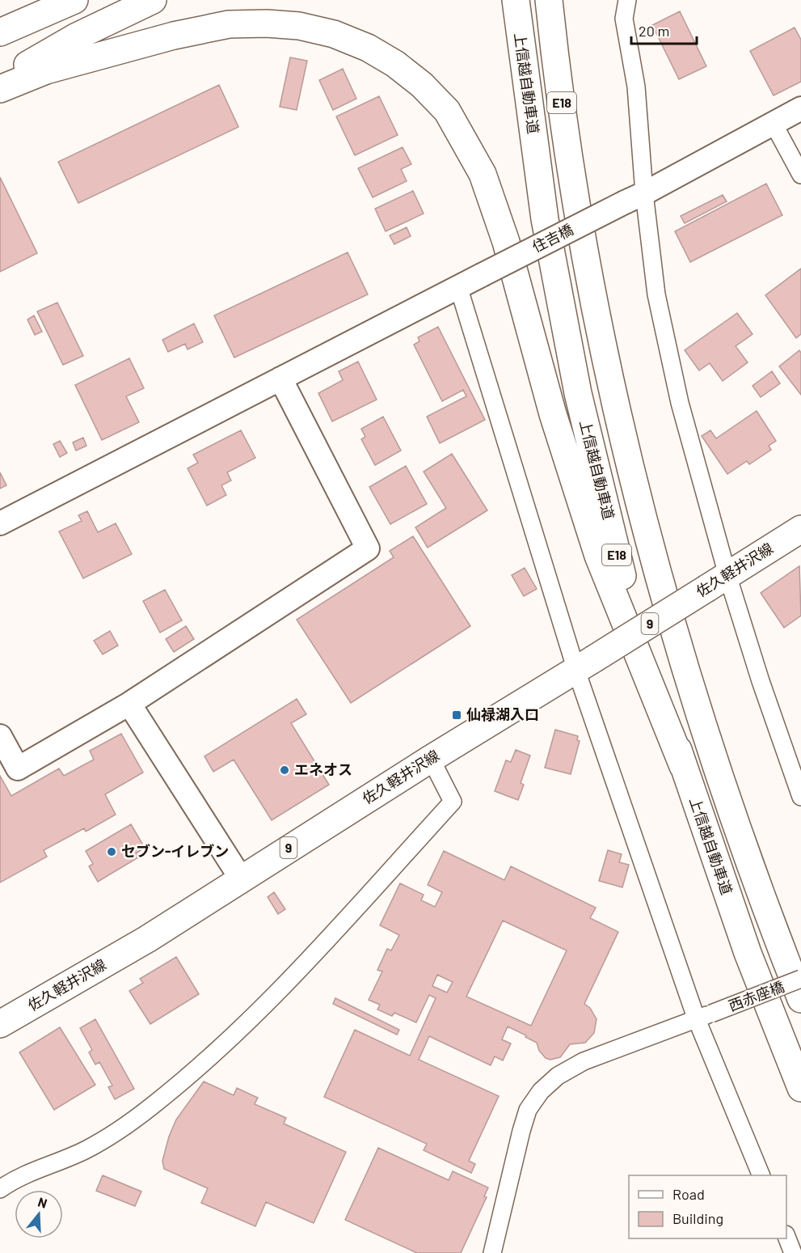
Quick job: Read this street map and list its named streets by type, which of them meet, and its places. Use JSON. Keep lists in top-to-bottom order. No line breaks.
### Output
{"streets":{"main road":["上信越自動車道","E18","佐久軽井沢線","9"],"street":["住吉橋","西赤座橋"]},"places":{"transit":["仙禄湖入口"],"other":["エネオス","セブン-イレブン"]},"legend":["Road","Building"],"scale_bar":"20 m","north":"top"}
